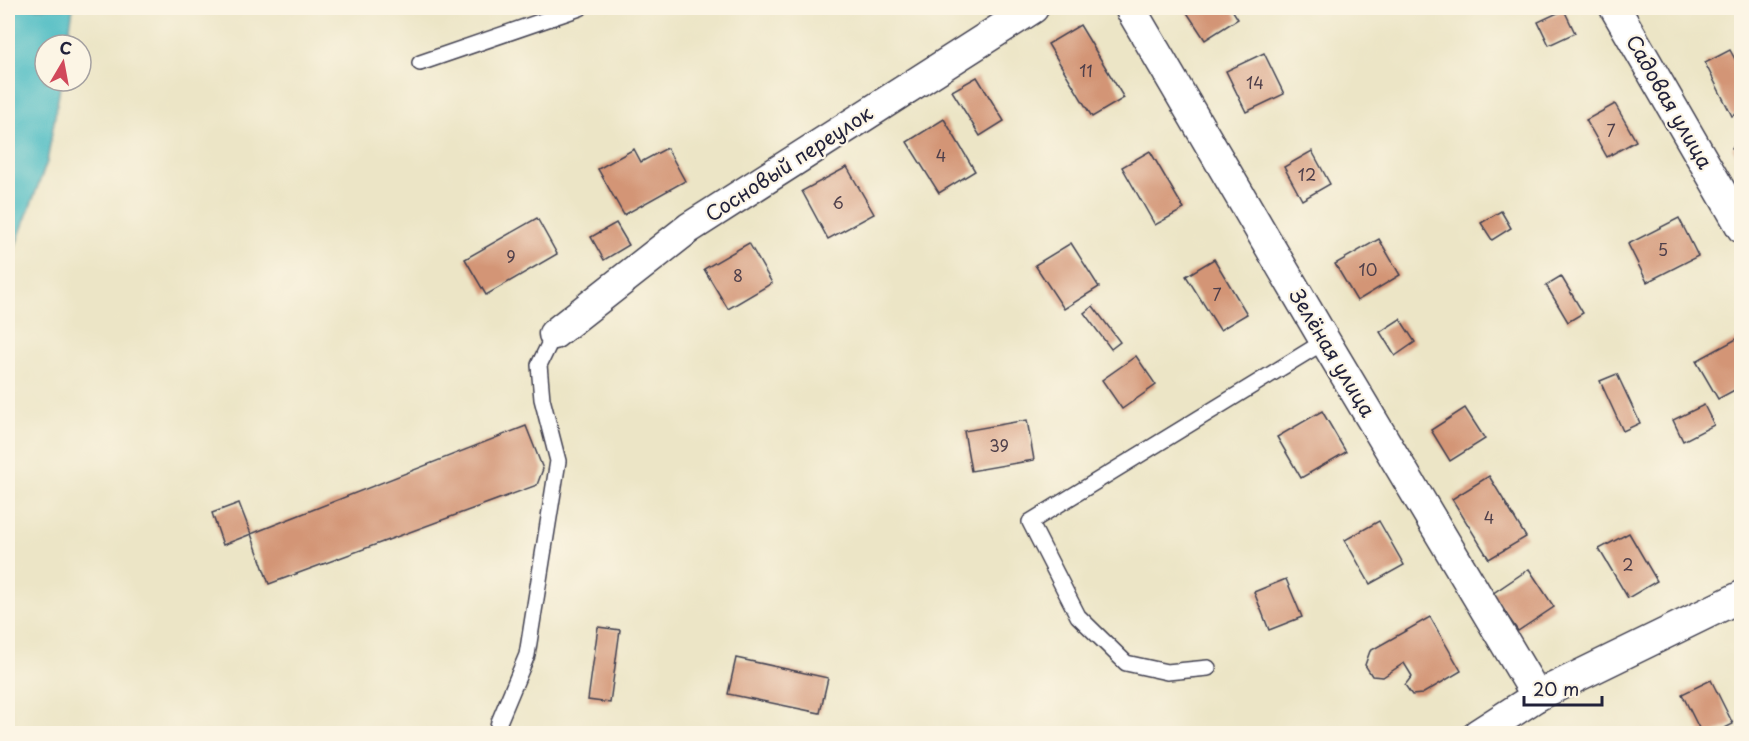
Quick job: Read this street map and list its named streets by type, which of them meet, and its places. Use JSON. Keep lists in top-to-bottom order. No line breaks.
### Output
{"streets":{"street":["Садовая улица","Сосновый переулок","Зелёная улица"]},"house_numbers":["11","14","7","4","12","6","5","9","10","8","7","39","4","2"],"scale_bar":"20 m","north":"top"}
